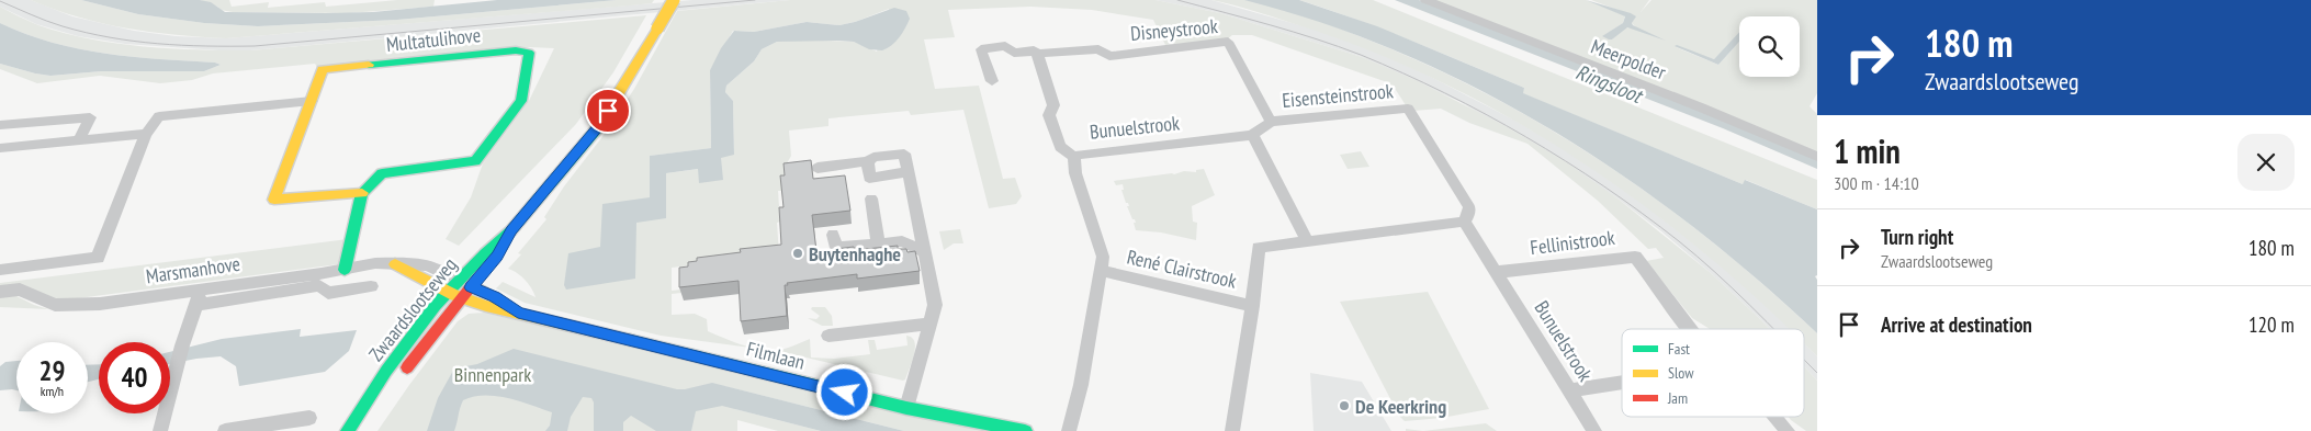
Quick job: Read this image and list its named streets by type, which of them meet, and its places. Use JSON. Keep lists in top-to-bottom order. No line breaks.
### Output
{"streets":{"street":["Disneystrook","Multatulihove","Meerpolder","Eisensteinstrook","Bunuelstrook","Fellinistrook","René Clairstrook","Marsmanhove","Zwaardslootseweg","Filmlaan"]},"crossings":[["Disneystrook","Eisensteinstrook"],["Disneystrook","Bunuelstrook"],["Eisensteinstrook","Bunuelstrook"],["Bunuelstrook","Fellinistrook"],["Bunuelstrook","René Clairstrook"],["Marsmanhove","Zwaardslootseweg"],["Marsmanhove","Filmlaan"],["Zwaardslootseweg","Filmlaan"]],"water":["Ringsloot"],"parks":["Binnenpark"],"places":["Buytenhaghe","De Keerkring"],"legend":["Fast","Slow","Jam"],"page":{"turn":["180 m","Zwaardslootseweg"],"heading":["1 min","300 m · 14:10"],"list":[{"name":"Turn right","note":"Zwaardslootseweg","value":"180 m"},{"name":"Arrive at destination","value":"120 m"}],"speed":"29 km/h","limit":"40"}}
